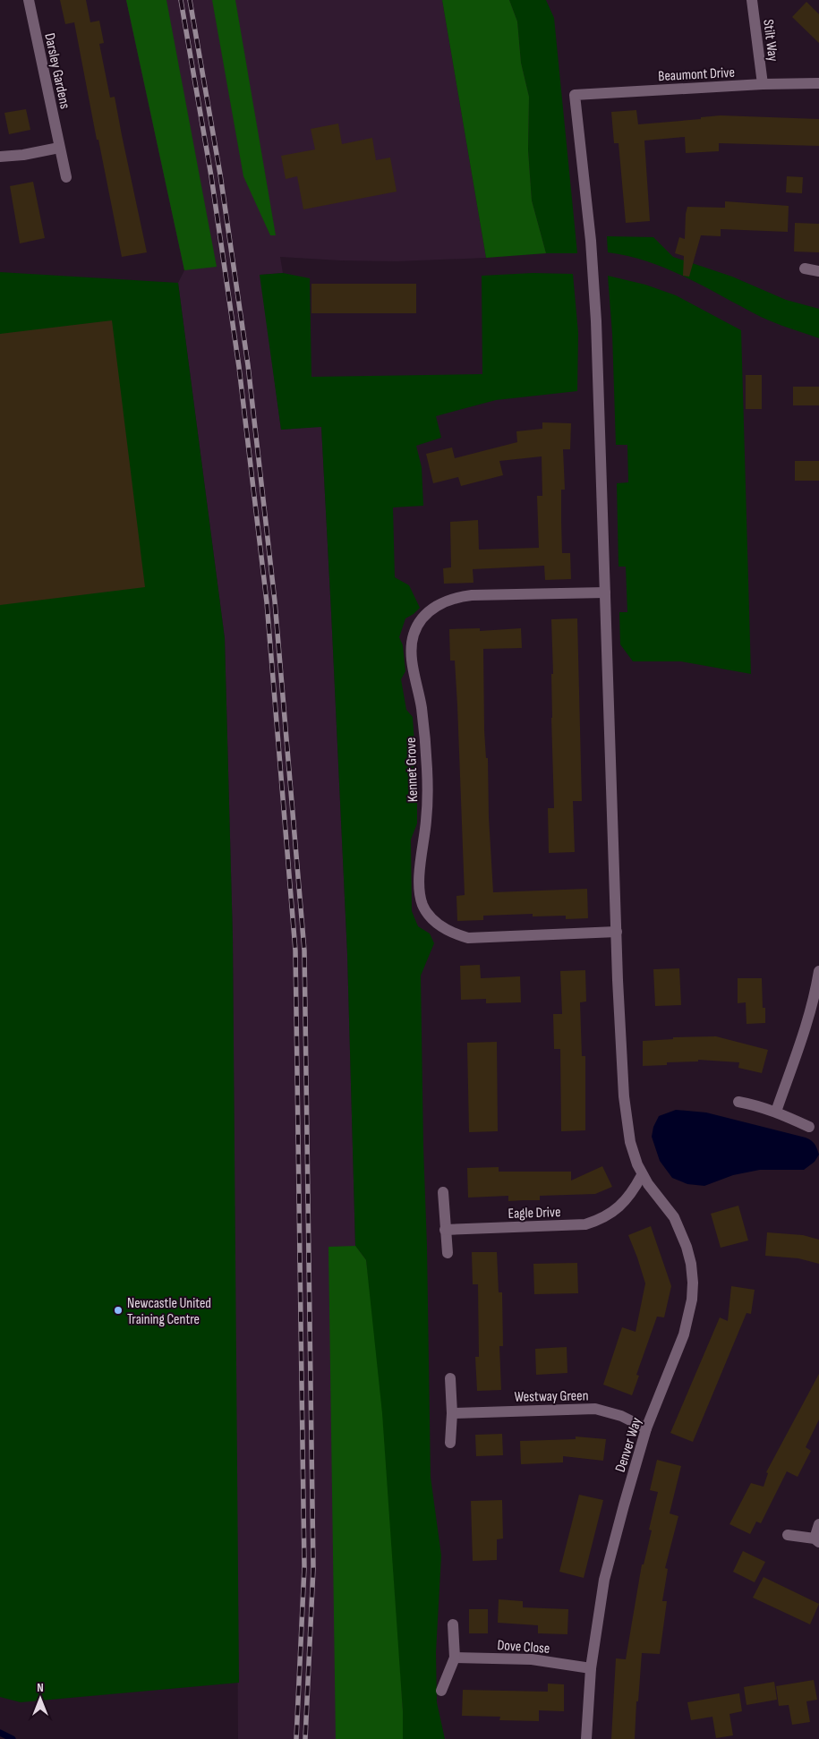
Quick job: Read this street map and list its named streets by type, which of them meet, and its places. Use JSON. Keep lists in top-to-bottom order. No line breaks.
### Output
{"streets":{"street":["Stilt Way","Darsley Gardens","Beaumont Drive","Kennet Grove","Eagle Drive","Westway Green","Denver Way","Dove Close"]},"crossings":[["Stilt Way","Beaumont Drive"],["Beaumont Drive","Denver Way"],["Kennet Grove","Denver Way"],["Eagle Drive","Denver Way"],["Westway Green","Denver Way"],["Denver Way","Dove Close"]],"places":["Newcastle United Training Centre"],"north":"top"}
